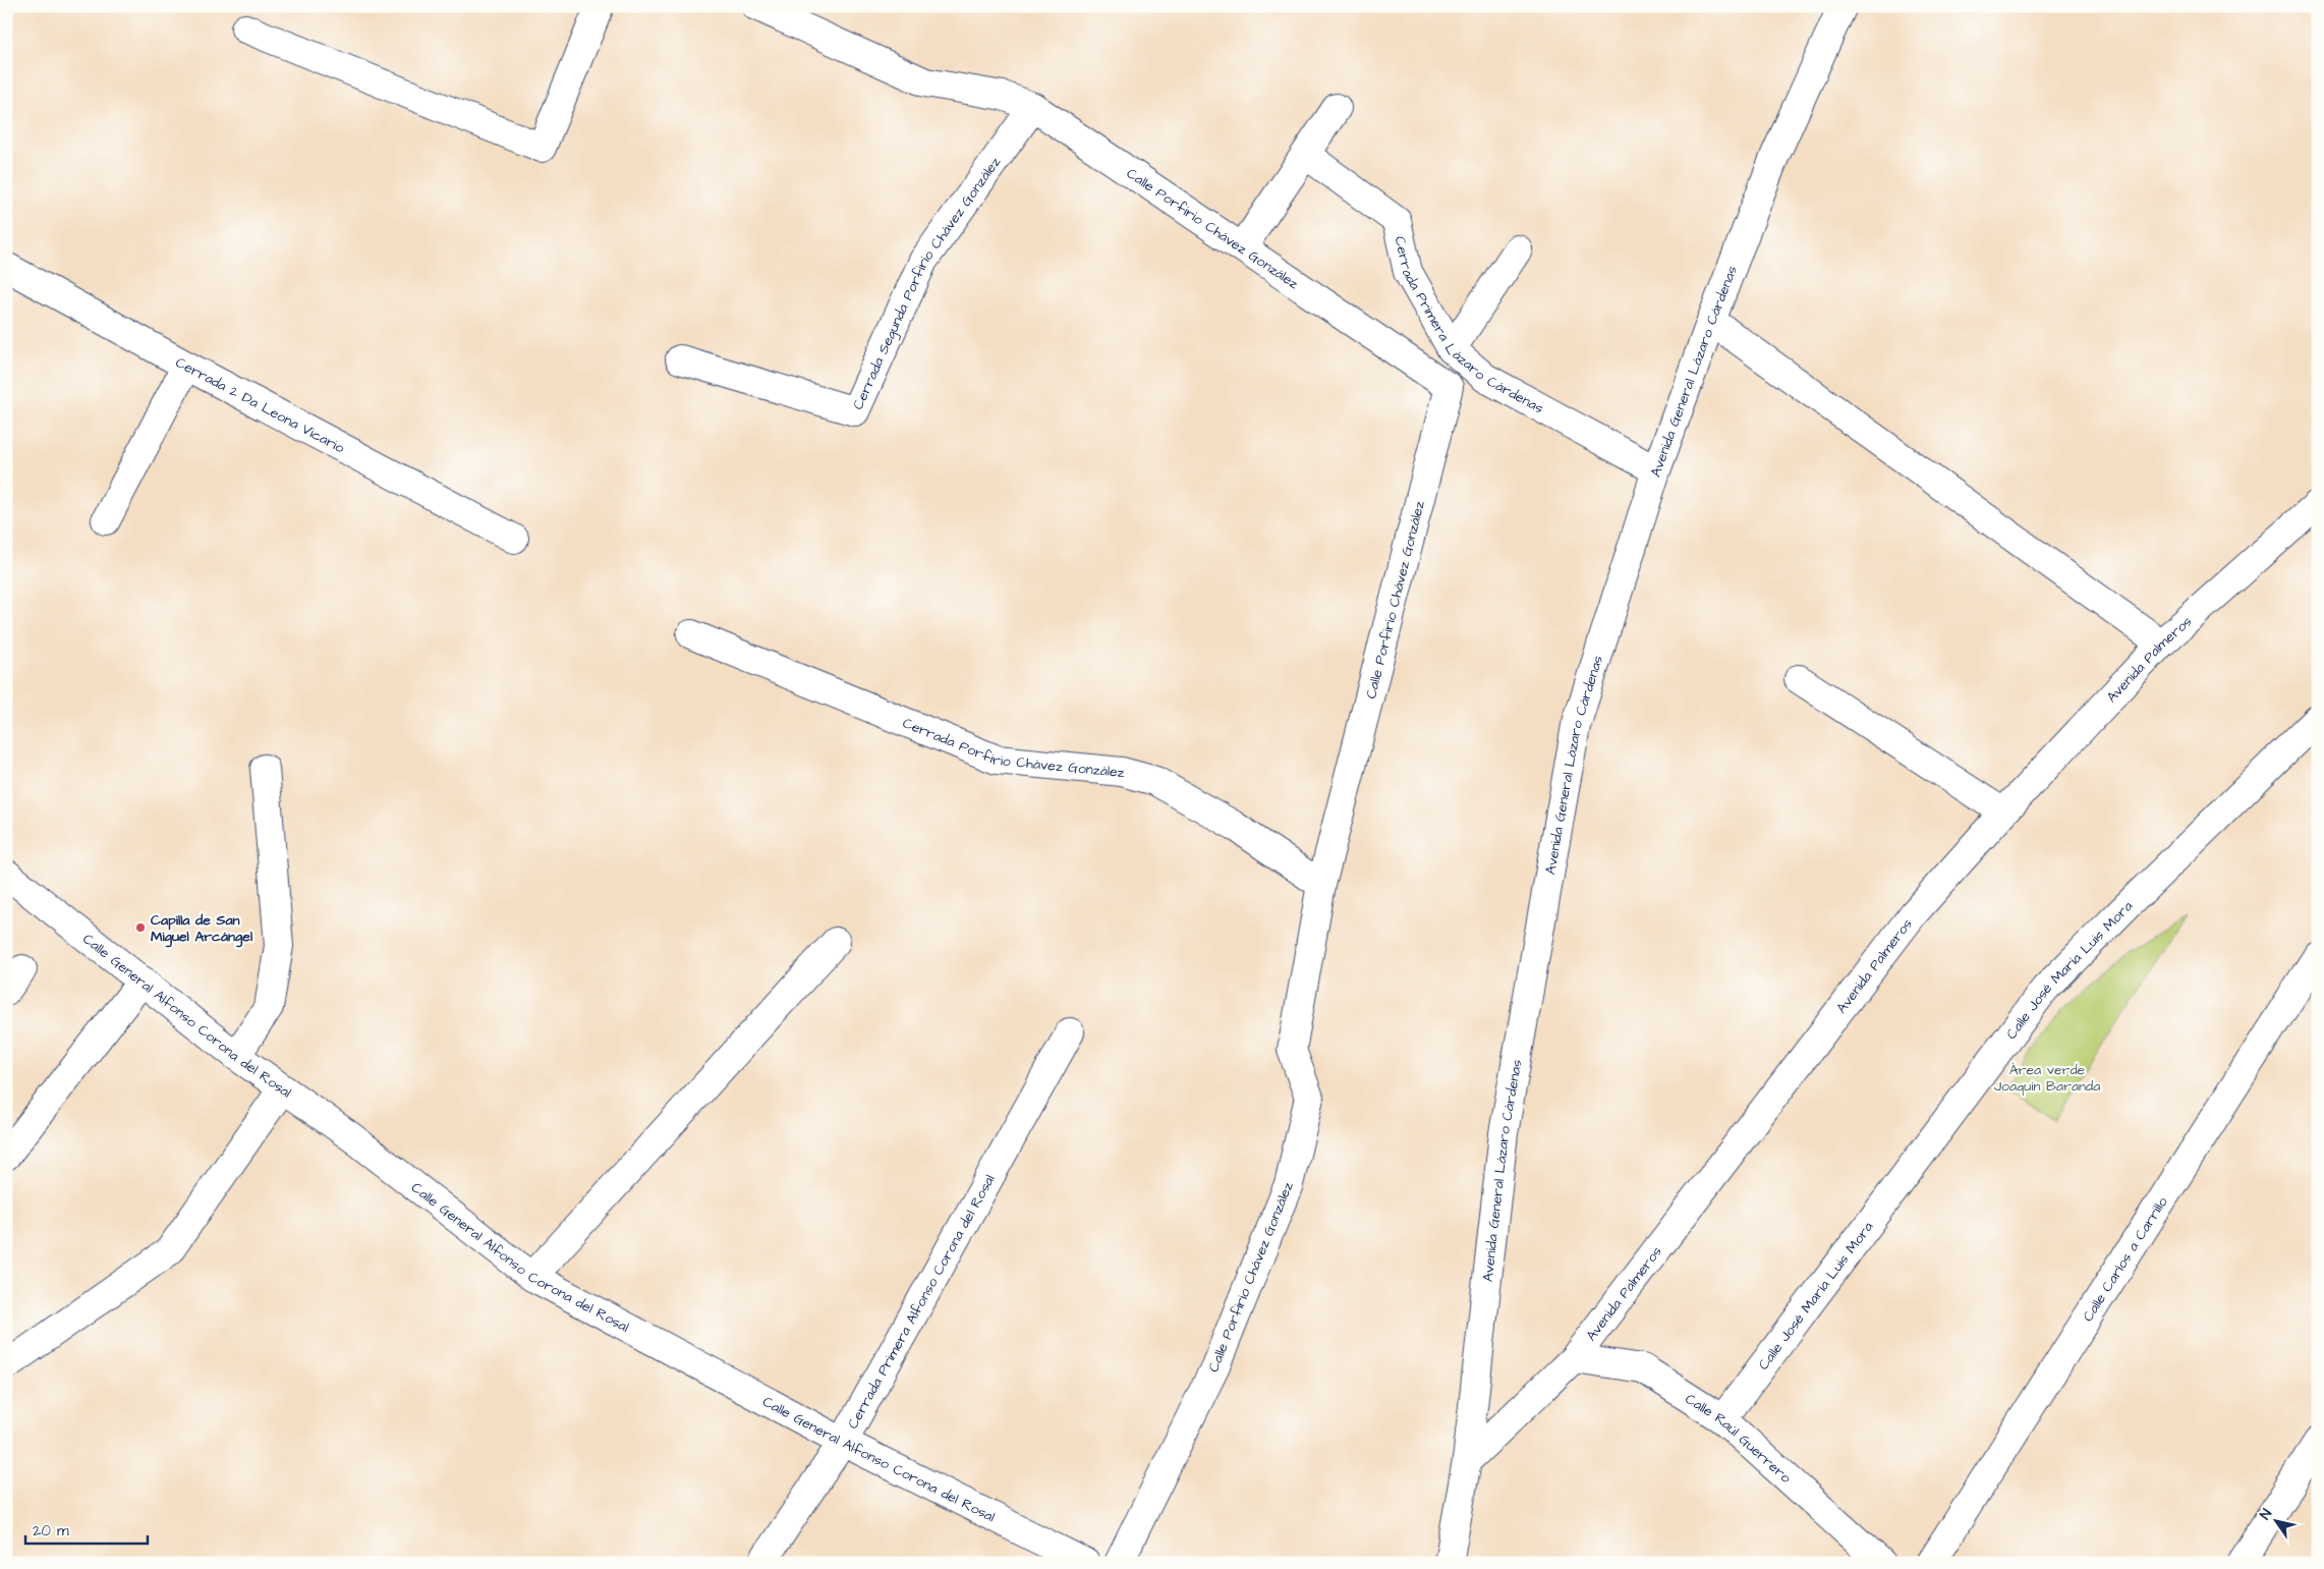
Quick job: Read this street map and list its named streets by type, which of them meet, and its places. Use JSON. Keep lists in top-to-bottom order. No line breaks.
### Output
{"streets":{"street":["Calle Porfirio Chávez González","Cerrada Segunda Porfirio Chávez González","Cerrada Primera Lázaro Cárdenas","Avenida General Lázaro Cárdenas","Cerrada 2 Da Leona Vicario","Avenida Palmeros","Cerrada Porfirio Chávez González","Calle José María Luis Mora","Calle General Alfonso Corona del Rosal","Calle Carlos a Carrillo","Cerrada Primera Alfonso Corona del Rosal","Calle Raúl Guerrero"]},"crossings":[["Calle Porfirio Chávez González","Cerrada Segunda Porfirio Chávez González"],["Calle Porfirio Chávez González","Cerrada Porfirio Chávez González"],["Cerrada Primera Lázaro Cárdenas","Avenida General Lázaro Cárdenas"],["Avenida General Lázaro Cárdenas","Avenida Palmeros"],["Avenida Palmeros","Calle Raúl Guerrero"],["Calle José María Luis Mora","Calle Raúl Guerrero"],["Calle General Alfonso Corona del Rosal","Cerrada Primera Alfonso Corona del Rosal"]],"parks":["Área verde Joaquín Baranda"],"places":["Capilla de San Miguel Arcángel"],"scale_bar":"20 m","north":"top left"}
